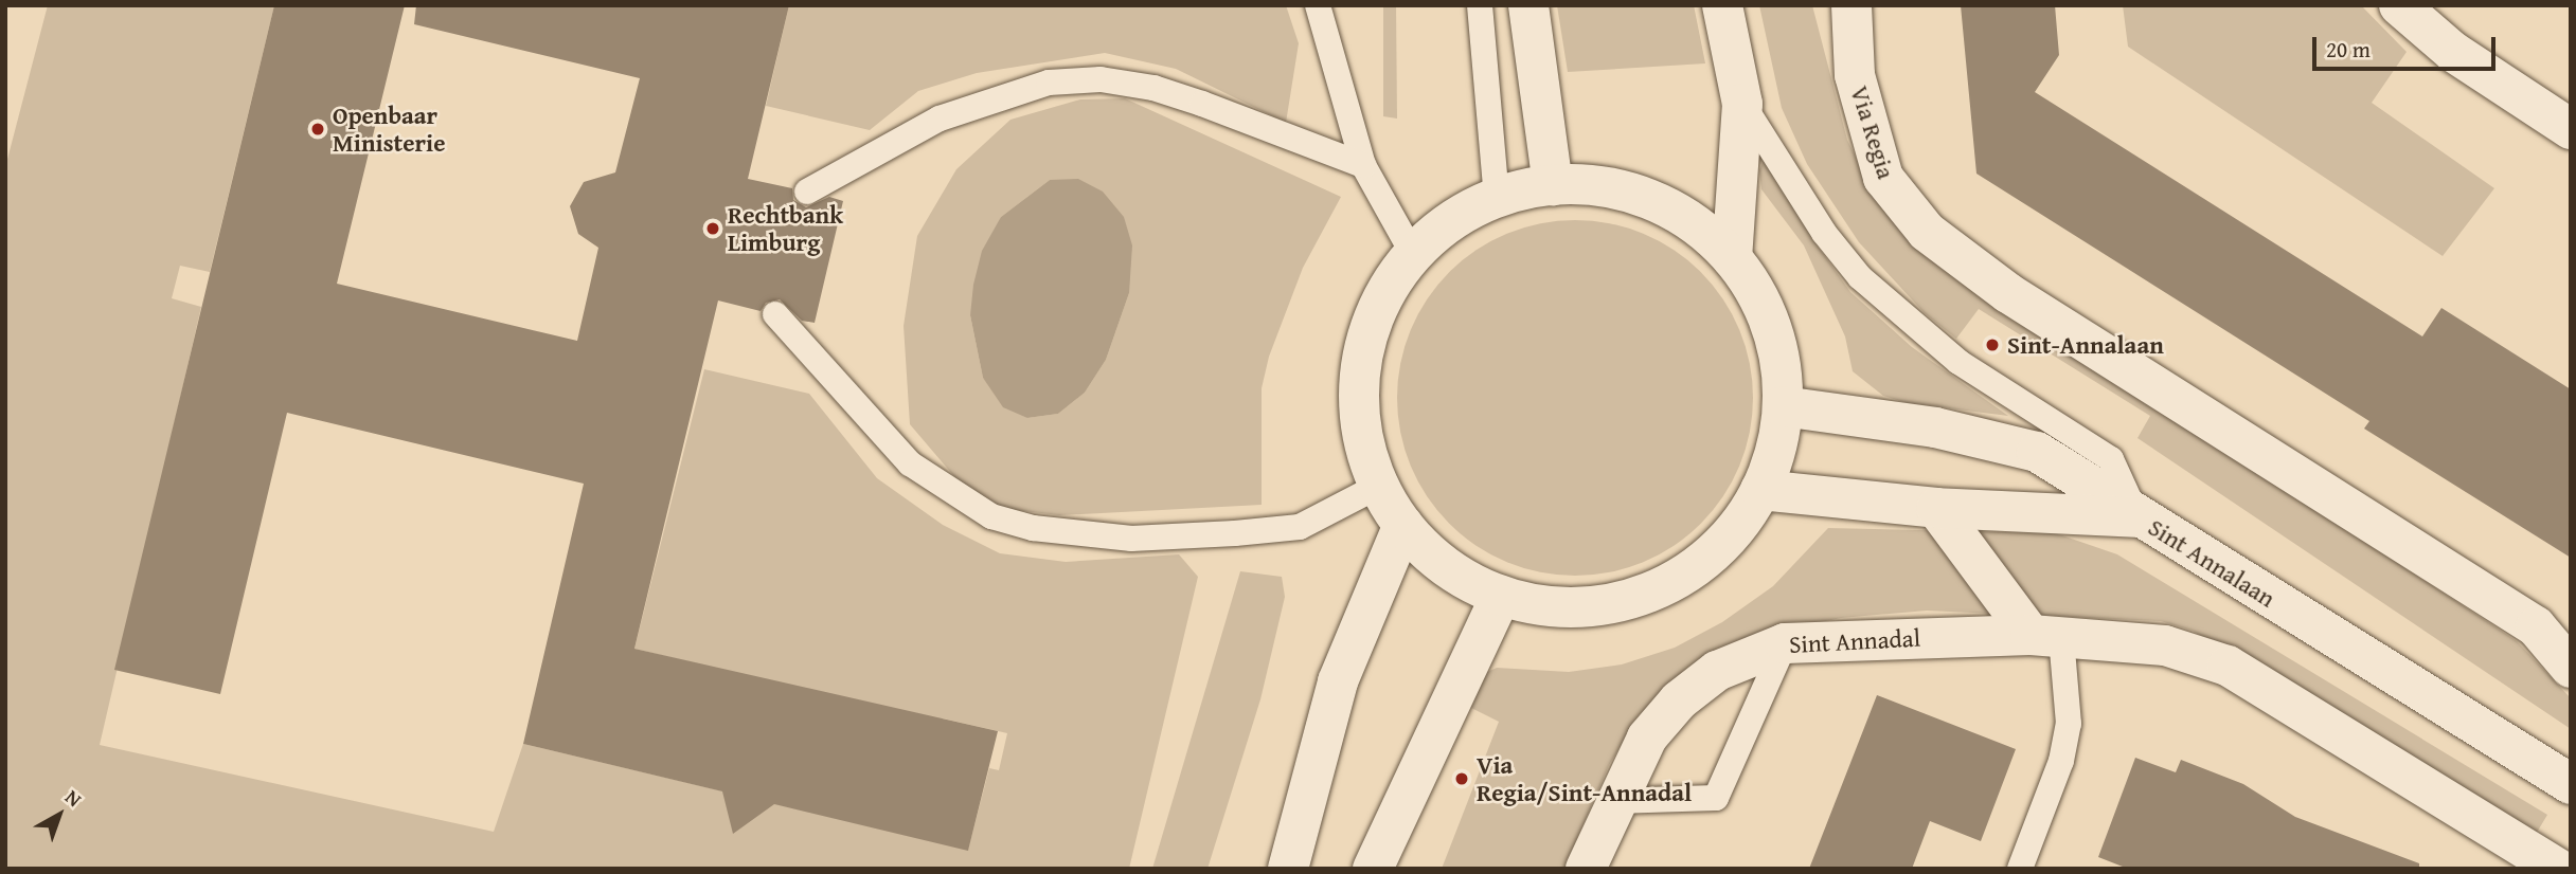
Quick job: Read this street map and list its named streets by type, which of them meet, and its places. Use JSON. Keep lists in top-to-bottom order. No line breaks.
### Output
{"streets":{"street":["Via Regia","Sint Annalaan","Sint Annadal"]},"places":["Openbaar Ministerie","Rechtbank Limburg","Sint-Annalaan","Via Regia/Sint-Annadal"],"scale_bar":"20 m","north":"top right"}
